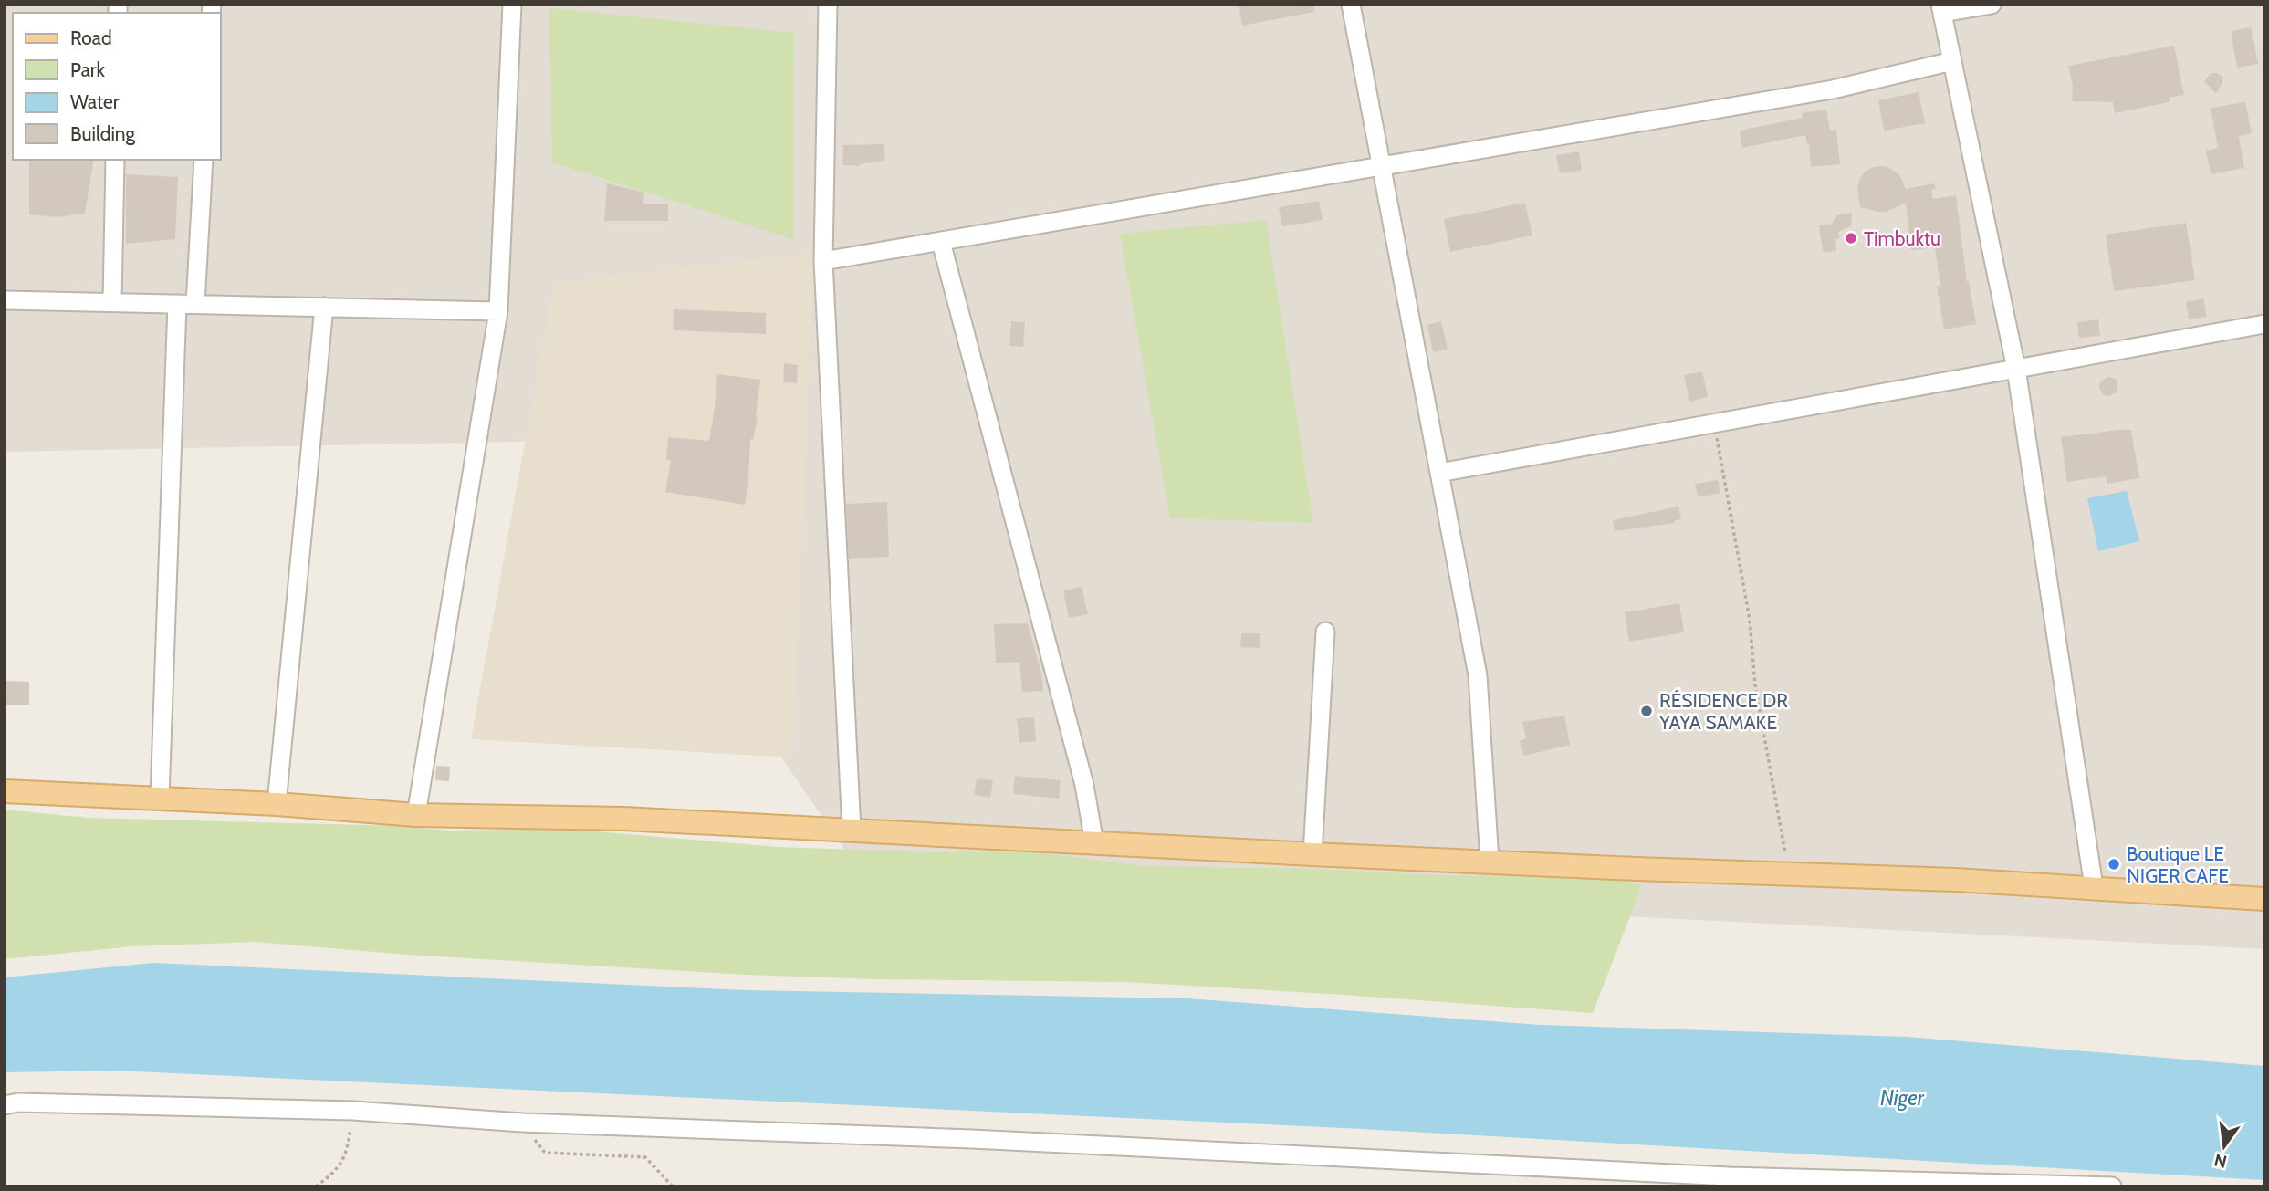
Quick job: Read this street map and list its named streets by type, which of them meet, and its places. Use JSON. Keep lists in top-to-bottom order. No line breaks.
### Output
{"water":["Niger"],"places":["Timbuktu","RÉSIDENCE DR YAYA SAMAKE","Boutique LE NIGER CAFE"],"legend":["Road","Park","Water","Building"],"north":"bottom"}
